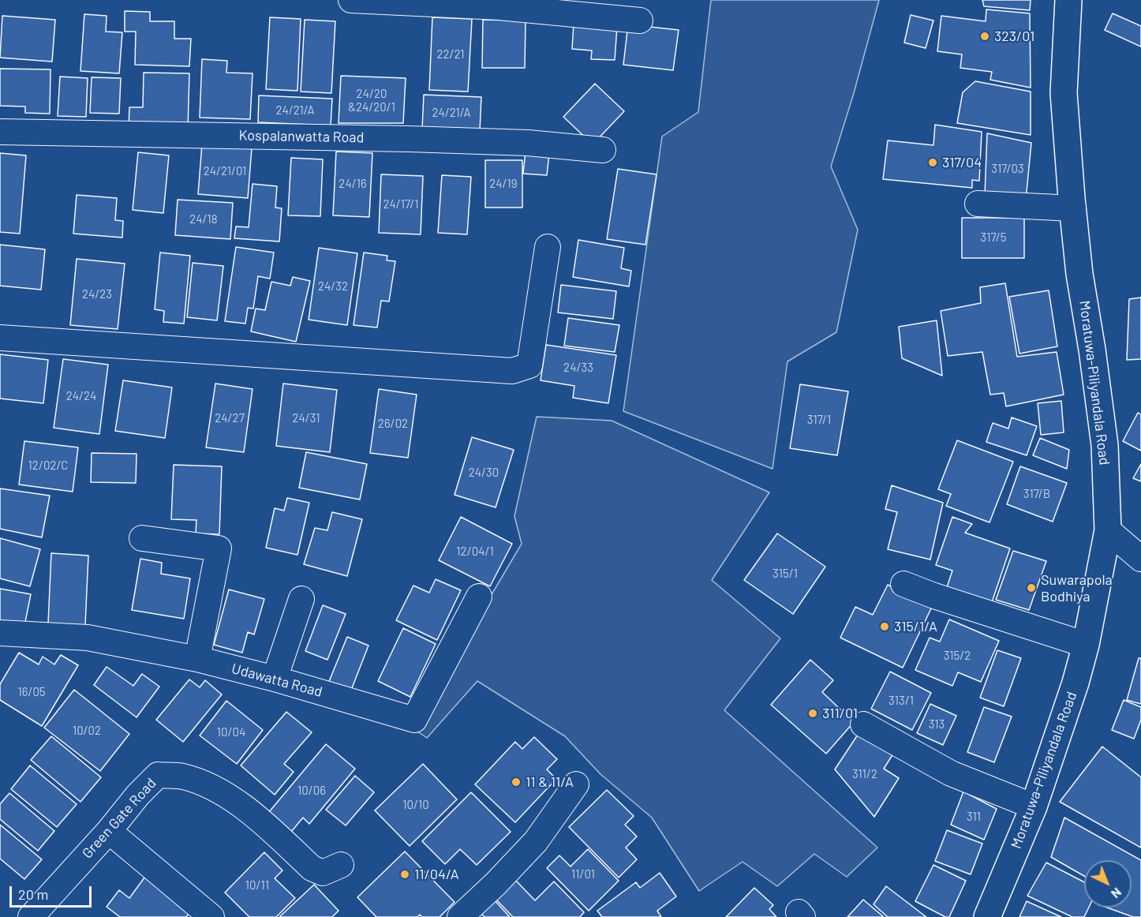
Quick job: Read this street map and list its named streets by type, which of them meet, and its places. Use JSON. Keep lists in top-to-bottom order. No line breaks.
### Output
{"streets":{"main road":["Moratuwa-Piliyandala Road"],"street":["Kospalanwatta Road","Udawatta Road","Green Gate Road"]},"places":["323/01","317/04","Suwarapola Bodhiya","315/1/A","311/01","11 & 11/A","11/04/A"],"house_numbers":["22/21","24/20 &24/20/1","24/21/A","24/21/A","317/03","24/21/01","24/16","24/19","24/17/1","24/18","317/5","24/32","24/23","24/33","24/24","24/27","24/31","317/1","26/02","12/02/C","24/30","317/B","12/04/1","315/1","315/2","16/05","313/1","313","10/02","10/04","311/2","10/06","10/10","311","11/01","10/11"],"scale_bar":"20 m","north":"bottom right"}
